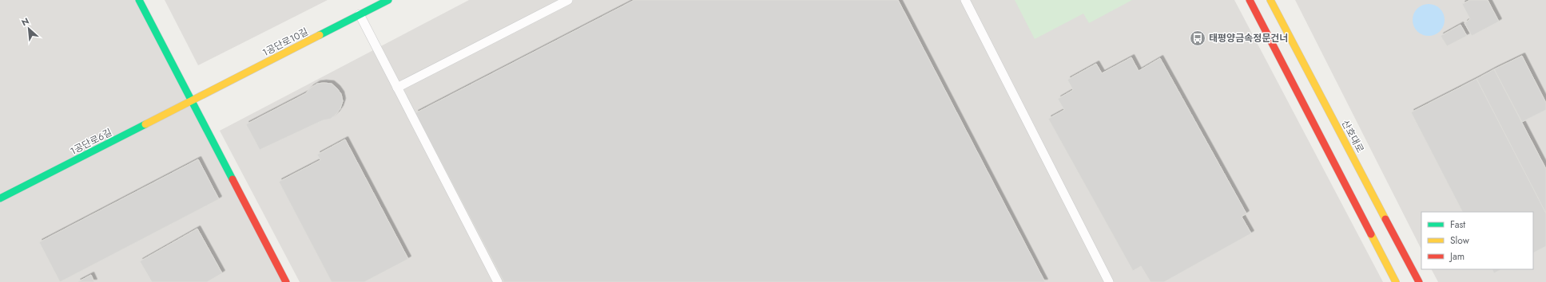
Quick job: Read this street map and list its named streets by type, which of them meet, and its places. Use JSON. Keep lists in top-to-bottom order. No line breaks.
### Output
{"streets":{"street":["1공단로10길","산호대로","1공단로6길"]},"crossings":[["1공단로10길","1공단로6길"]],"places":{"bus stop":["태평양금속정문건너"]},"legend":["Fast","Slow","Jam"],"north":"top left"}
